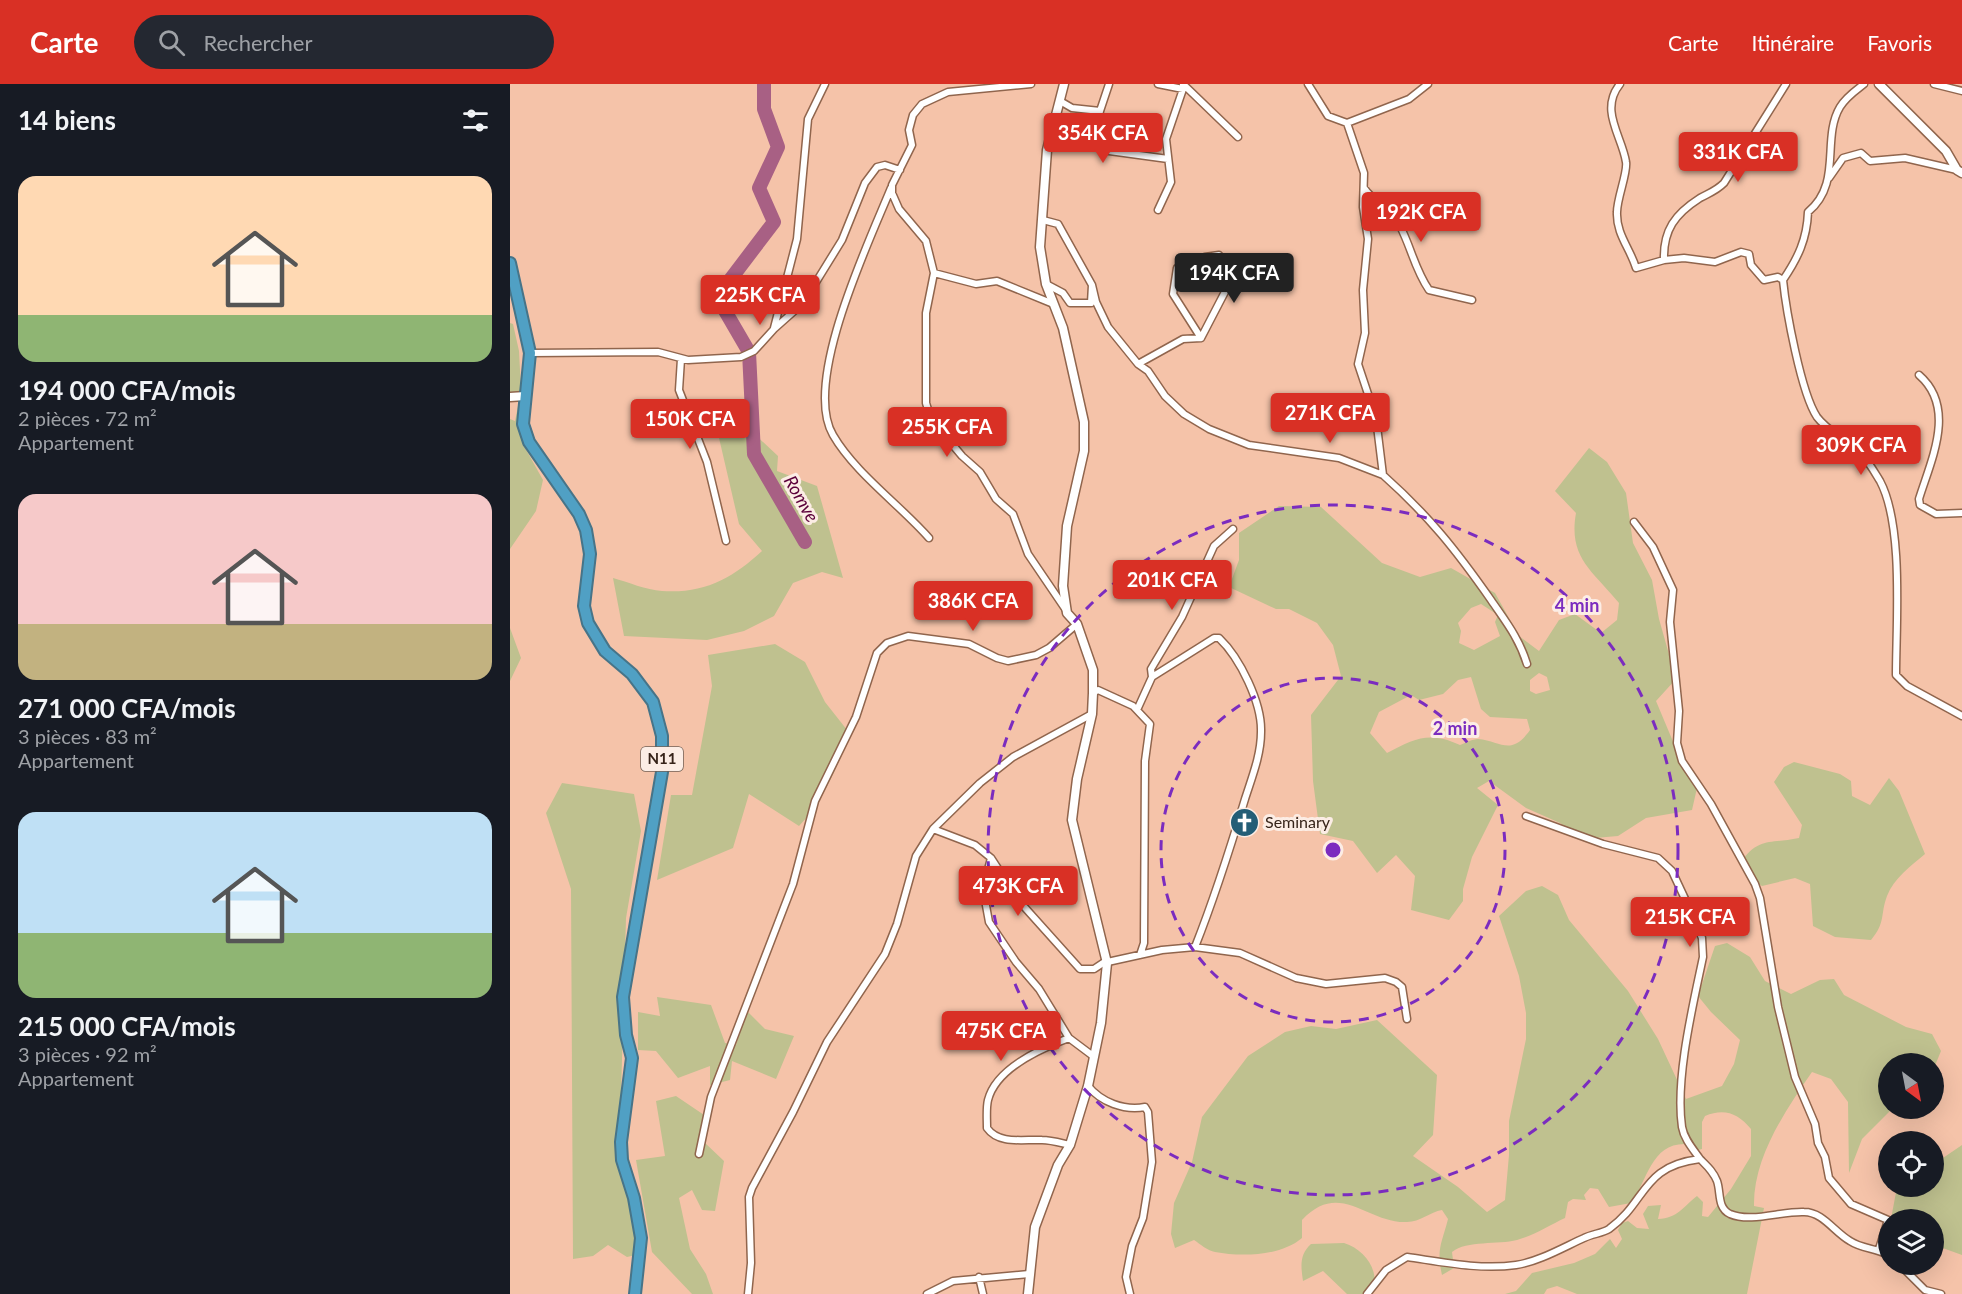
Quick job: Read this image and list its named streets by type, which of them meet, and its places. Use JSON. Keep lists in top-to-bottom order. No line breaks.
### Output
{"streets":{"highway":["N11"]},"water":["Romve"],"places":{"church":["Seminary"]},"north":"bottom right","page":{"header":"Carte","search":"Rechercher","nav":["Carte","Itinéraire","Favoris"],"heading":"14 biens","price":["354K CFA","331K CFA","192K CFA","194K CFA","225K CFA","271K CFA","150K CFA","255K CFA","309K CFA","201K CFA","386K CFA","473K CFA","215K CFA","475K CFA"],"list":[{"name":"194 000 CFA/mois","note":"2 pièces · 72 m² · Appartement"},{"name":"271 000 CFA/mois","note":"3 pièces · 83 m² · Appartement"},{"name":"215 000 CFA/mois","note":"3 pièces · 92 m² · Appartement"}]},"rings":["4 min","2 min"]}
